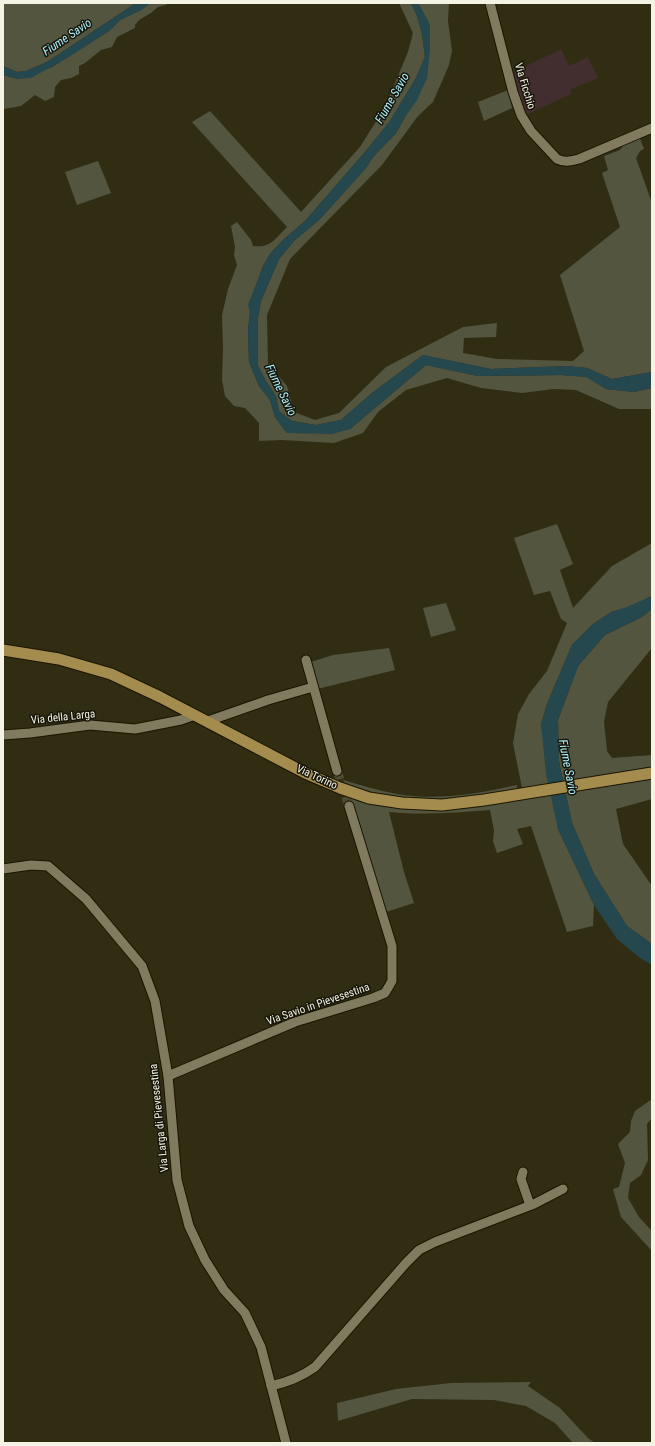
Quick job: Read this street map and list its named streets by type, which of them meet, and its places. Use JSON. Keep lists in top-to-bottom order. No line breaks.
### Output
{"streets":{"main road":["Via Torino"],"street":["Via Ficchio","Via della Larga","Via Savio in Pievesestina","Via Larga di Pievesestina"]},"crossings":[["Via della Larga","Via Torino"],["Via Savio in Pievesestina","Via Larga di Pievesestina"]],"water":["Fiume Savio"]}
